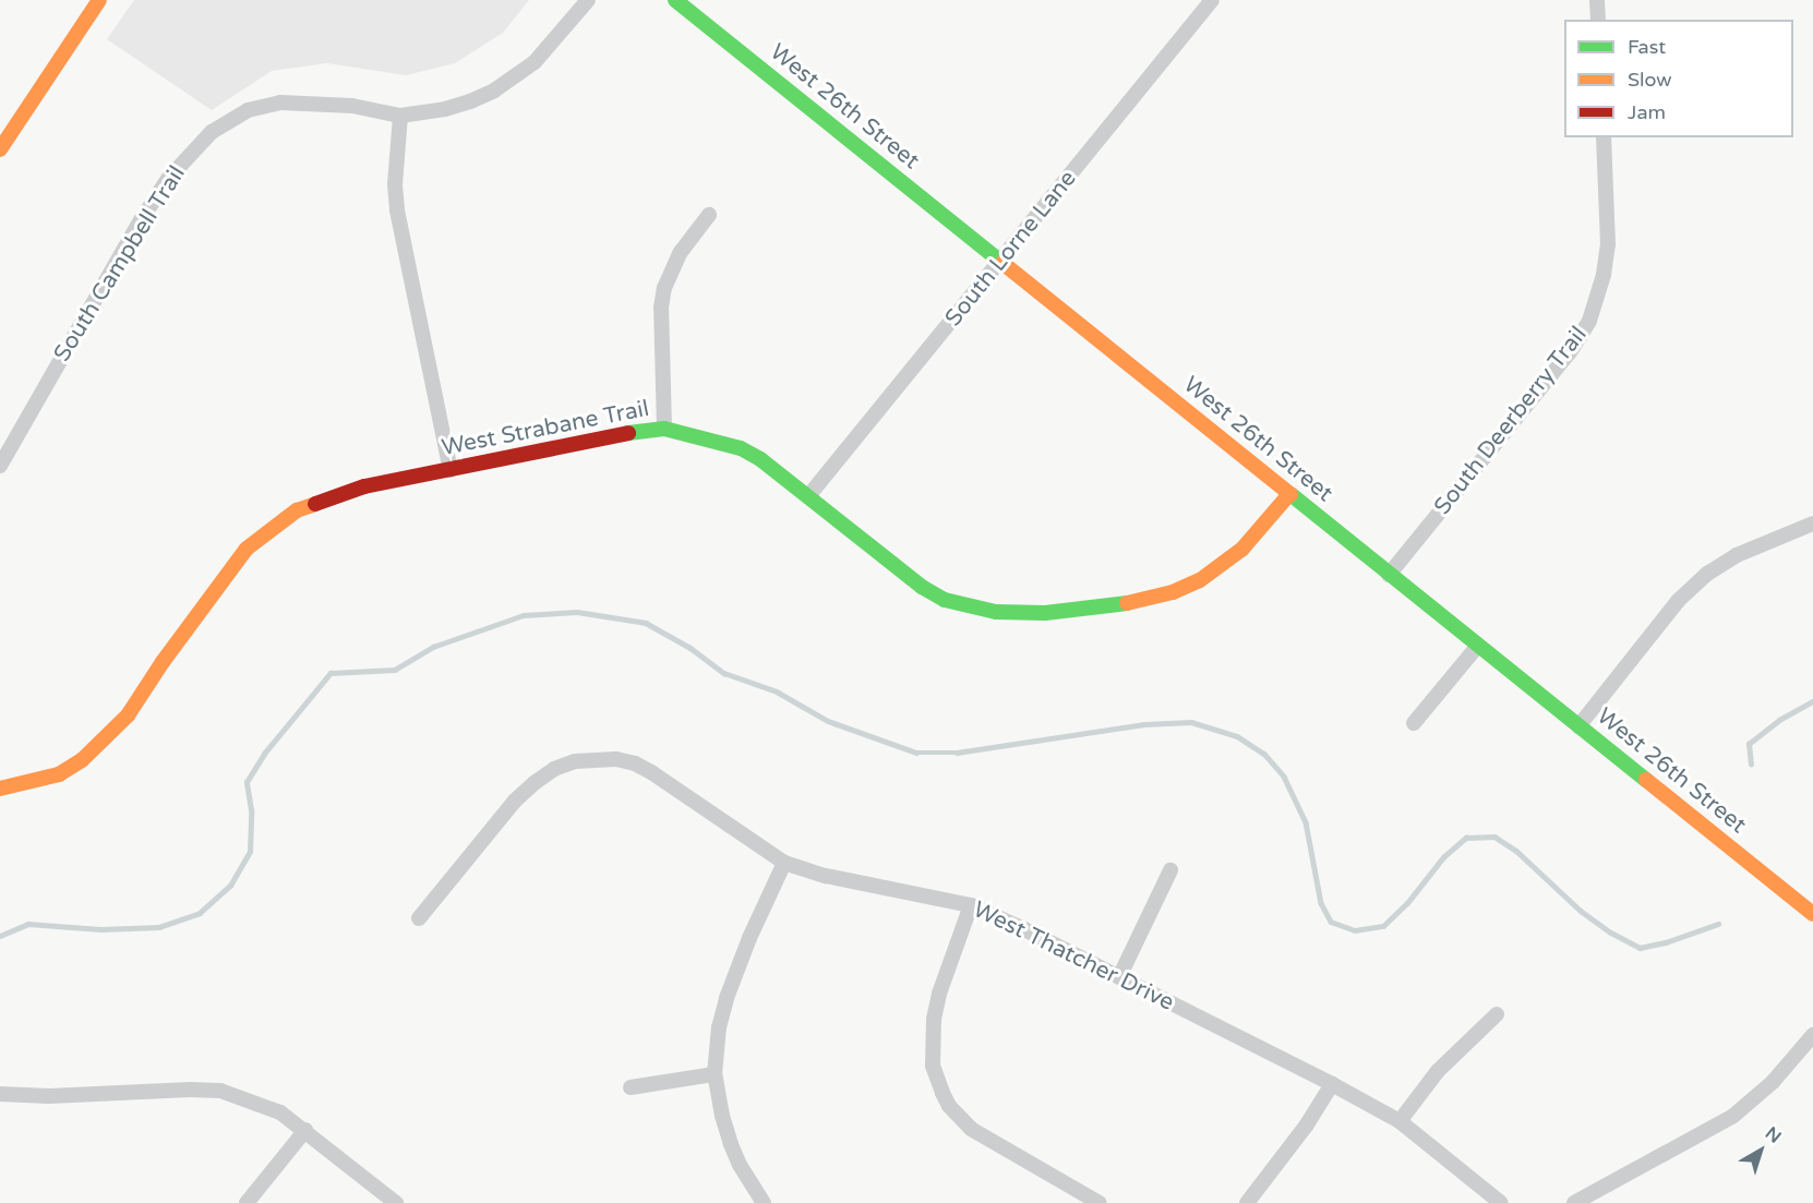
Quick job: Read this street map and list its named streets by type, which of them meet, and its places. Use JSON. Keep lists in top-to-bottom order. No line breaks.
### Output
{"streets":{"main road":["West 26th Street","West Strabane Trail"],"street":["South Lorne Lane","South Campbell Trail","South Deerberry Trail","West Thatcher Drive"]},"crossings":[["West 26th Street","South Lorne Lane"],["West 26th Street","South Deerberry Trail"],["West 26th Street","West Strabane Trail"],["South Lorne Lane","West Strabane Trail"]],"legend":["Fast","Slow","Jam"],"north":"top right"}
